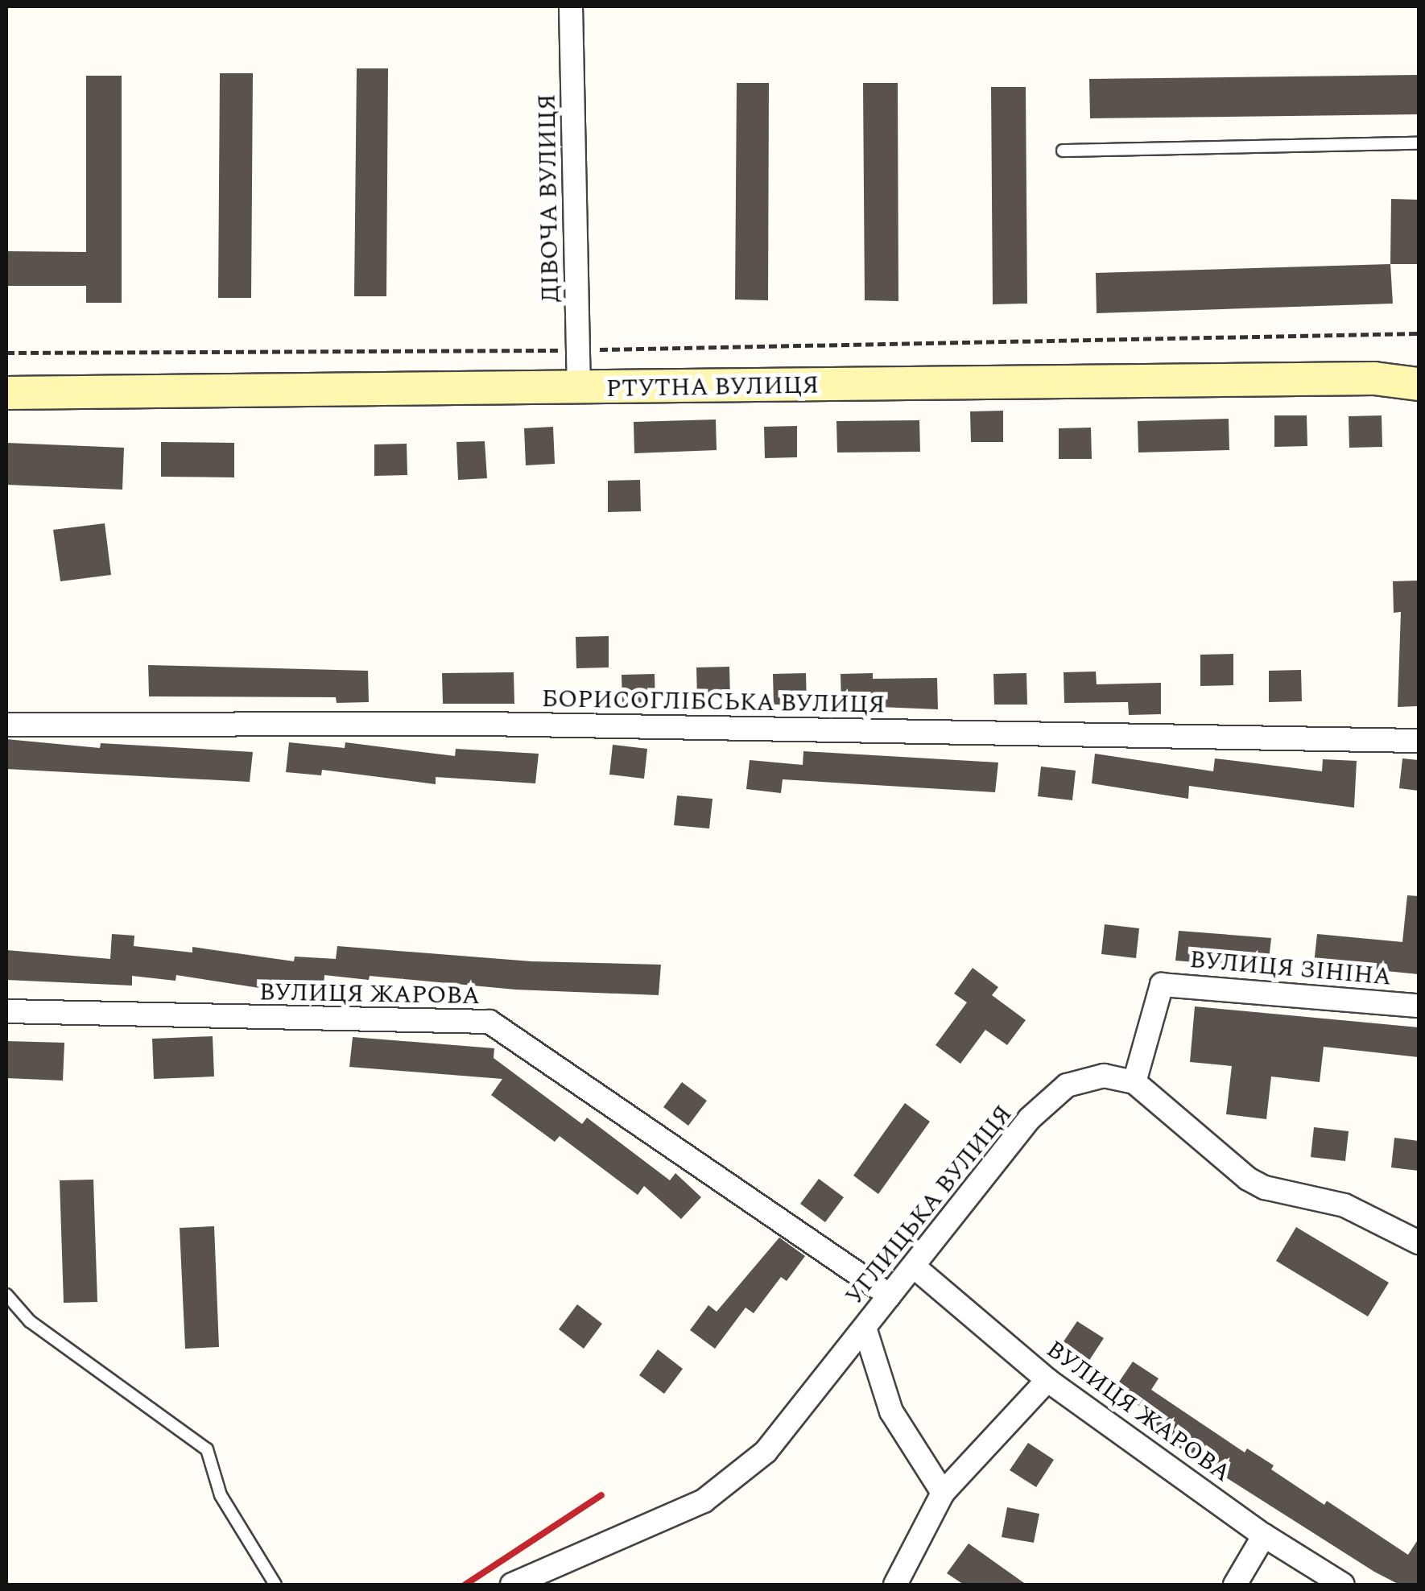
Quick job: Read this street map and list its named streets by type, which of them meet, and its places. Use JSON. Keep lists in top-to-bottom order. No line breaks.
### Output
{"streets":{"main road":["РТУТНА ВУЛИЦЯ"],"street":["ДІВОЧА ВУЛИЦЯ","БОРИСОГЛІБСЬКА ВУЛИЦЯ","ВУЛИЦЯ ЗІНІНА","ВУЛИЦЯ ЖАРОВА","УГЛИЦЬКА ВУЛИЦЯ"]},"crossings":[["ДІВОЧА ВУЛИЦЯ","РТУТНА ВУЛИЦЯ"],["ВУЛИЦЯ ЗІНІНА","УГЛИЦЬКА ВУЛИЦЯ"],["ВУЛИЦЯ ЖАРОВА","УГЛИЦЬКА ВУЛИЦЯ"]]}
